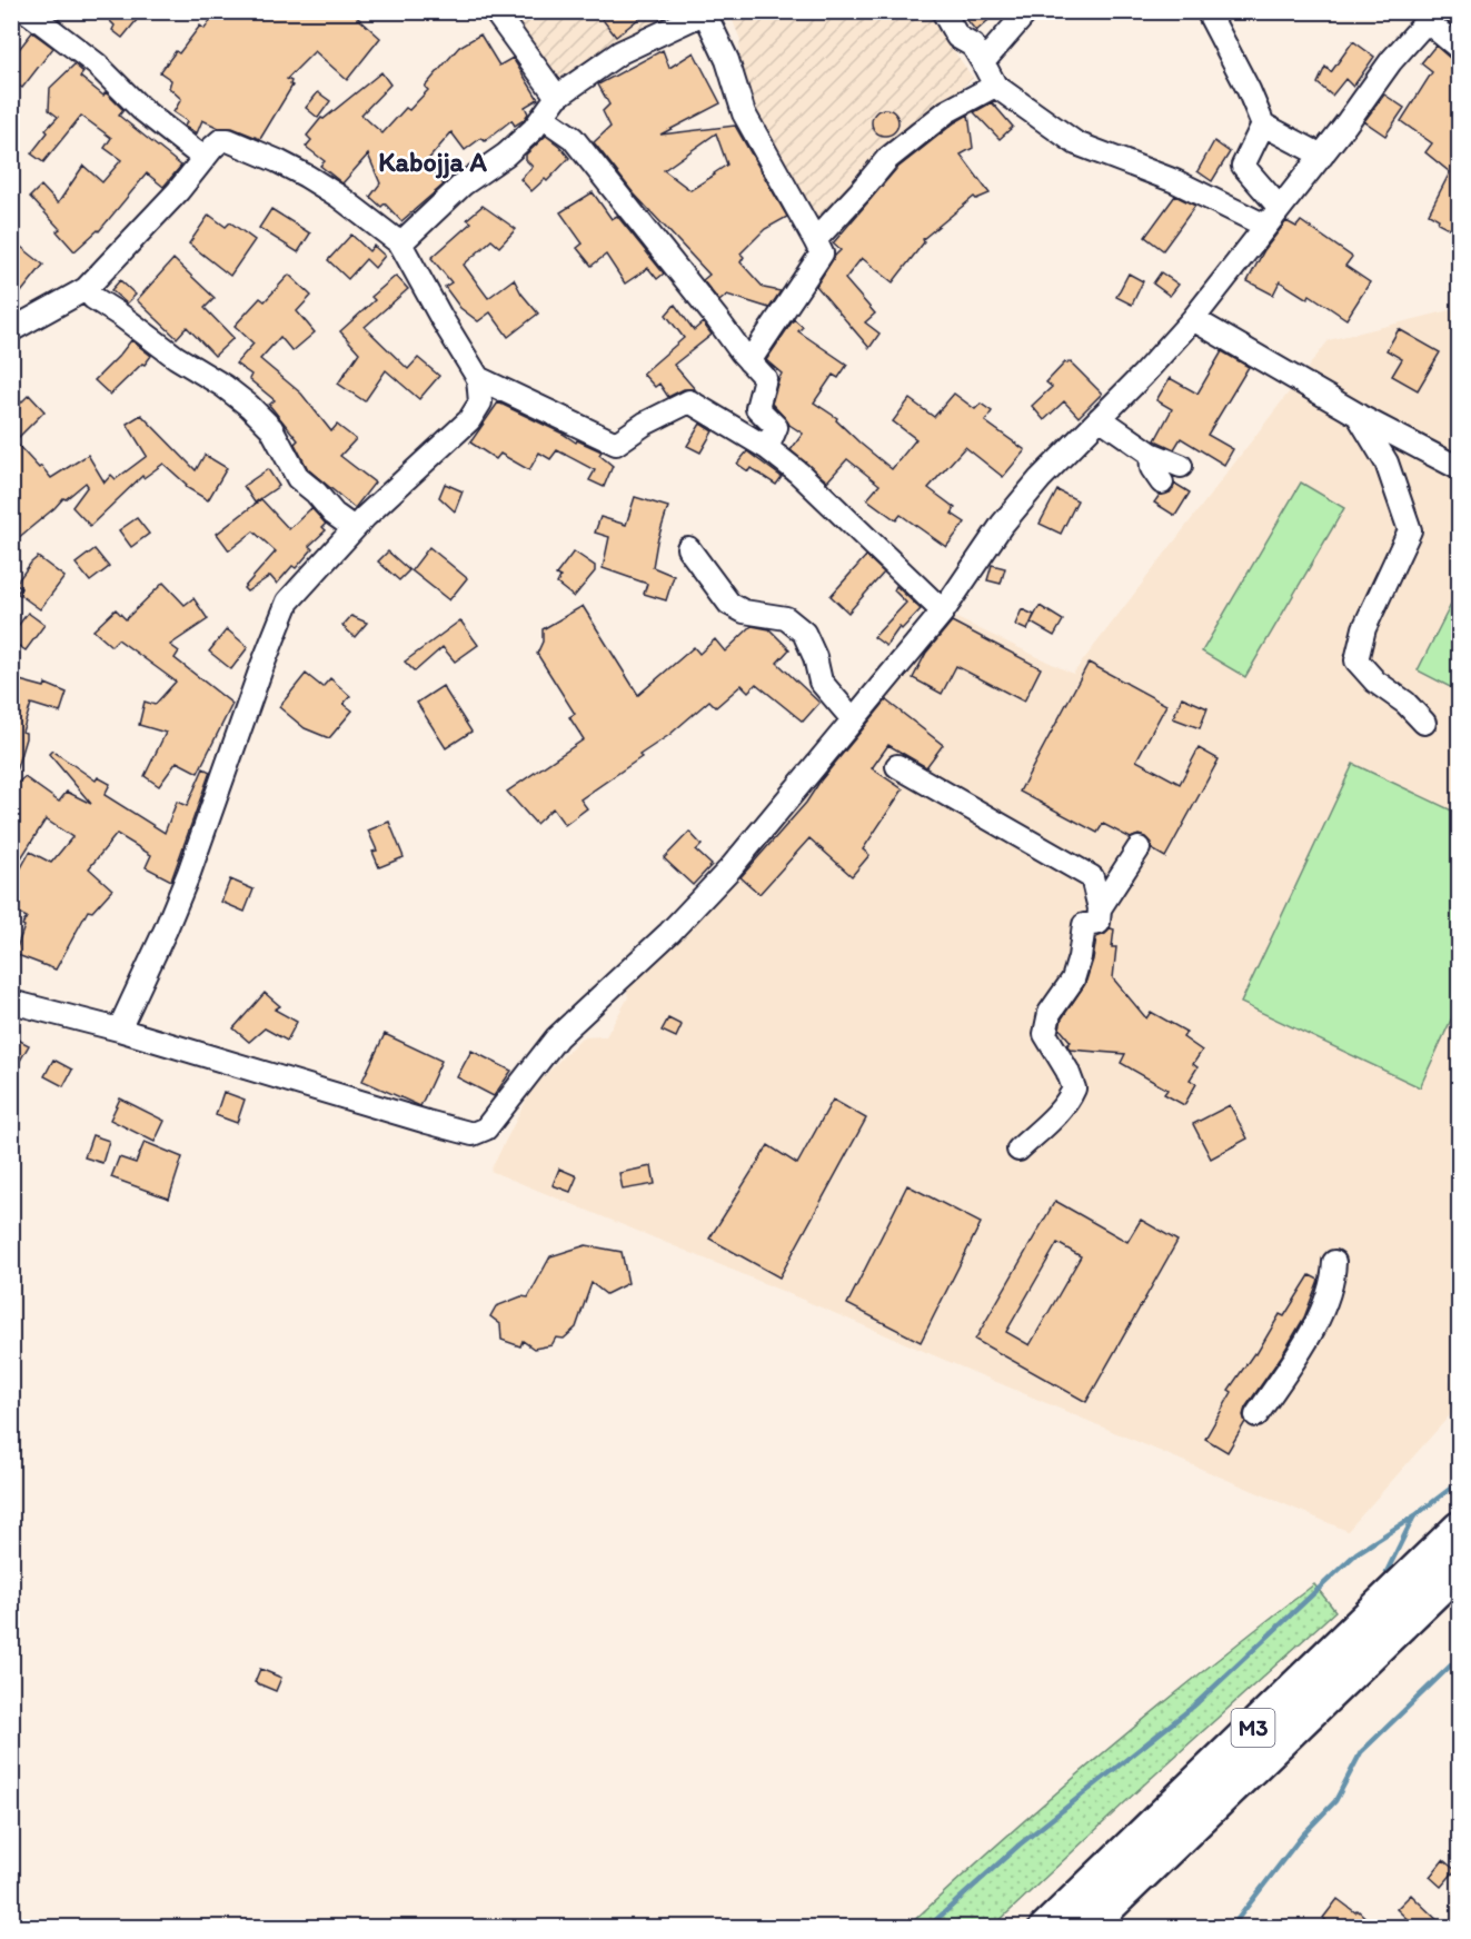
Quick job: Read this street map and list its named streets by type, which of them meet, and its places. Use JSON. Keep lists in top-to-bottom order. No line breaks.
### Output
{"streets":{"highway":["M3"]},"districts":["Kabojja A"]}
